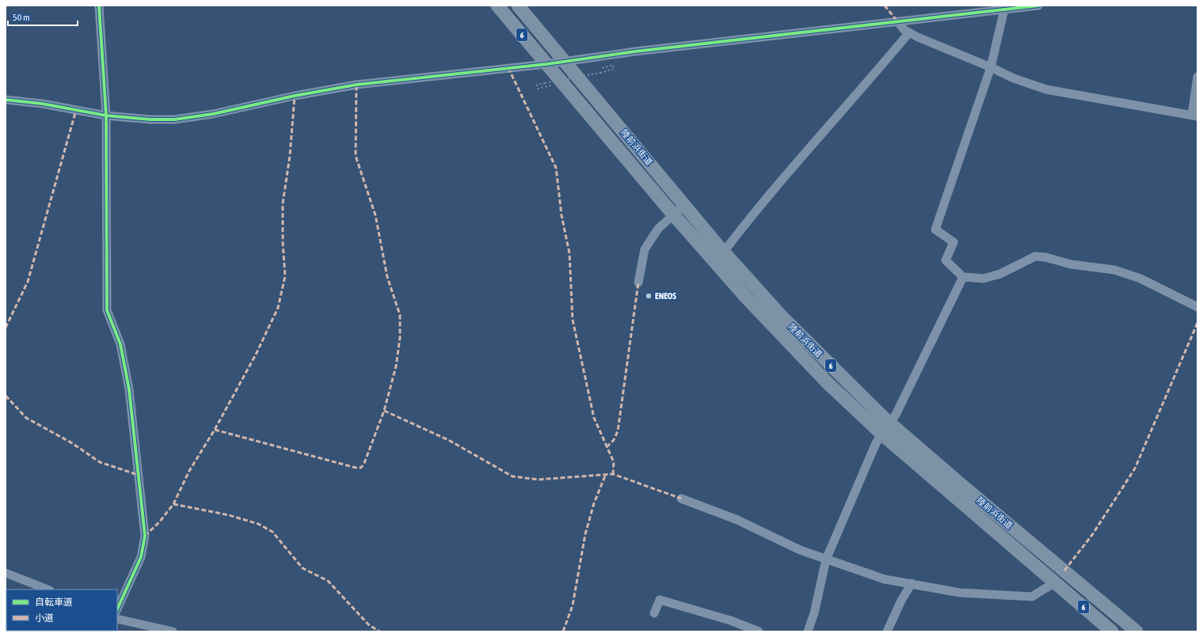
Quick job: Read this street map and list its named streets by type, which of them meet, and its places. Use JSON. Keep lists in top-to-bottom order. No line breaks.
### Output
{"streets":{"highway":["6","陸前浜街道"]},"places":["ENEOS"],"legend":["自転車道","小道"],"scale_bar":"50 m"}
